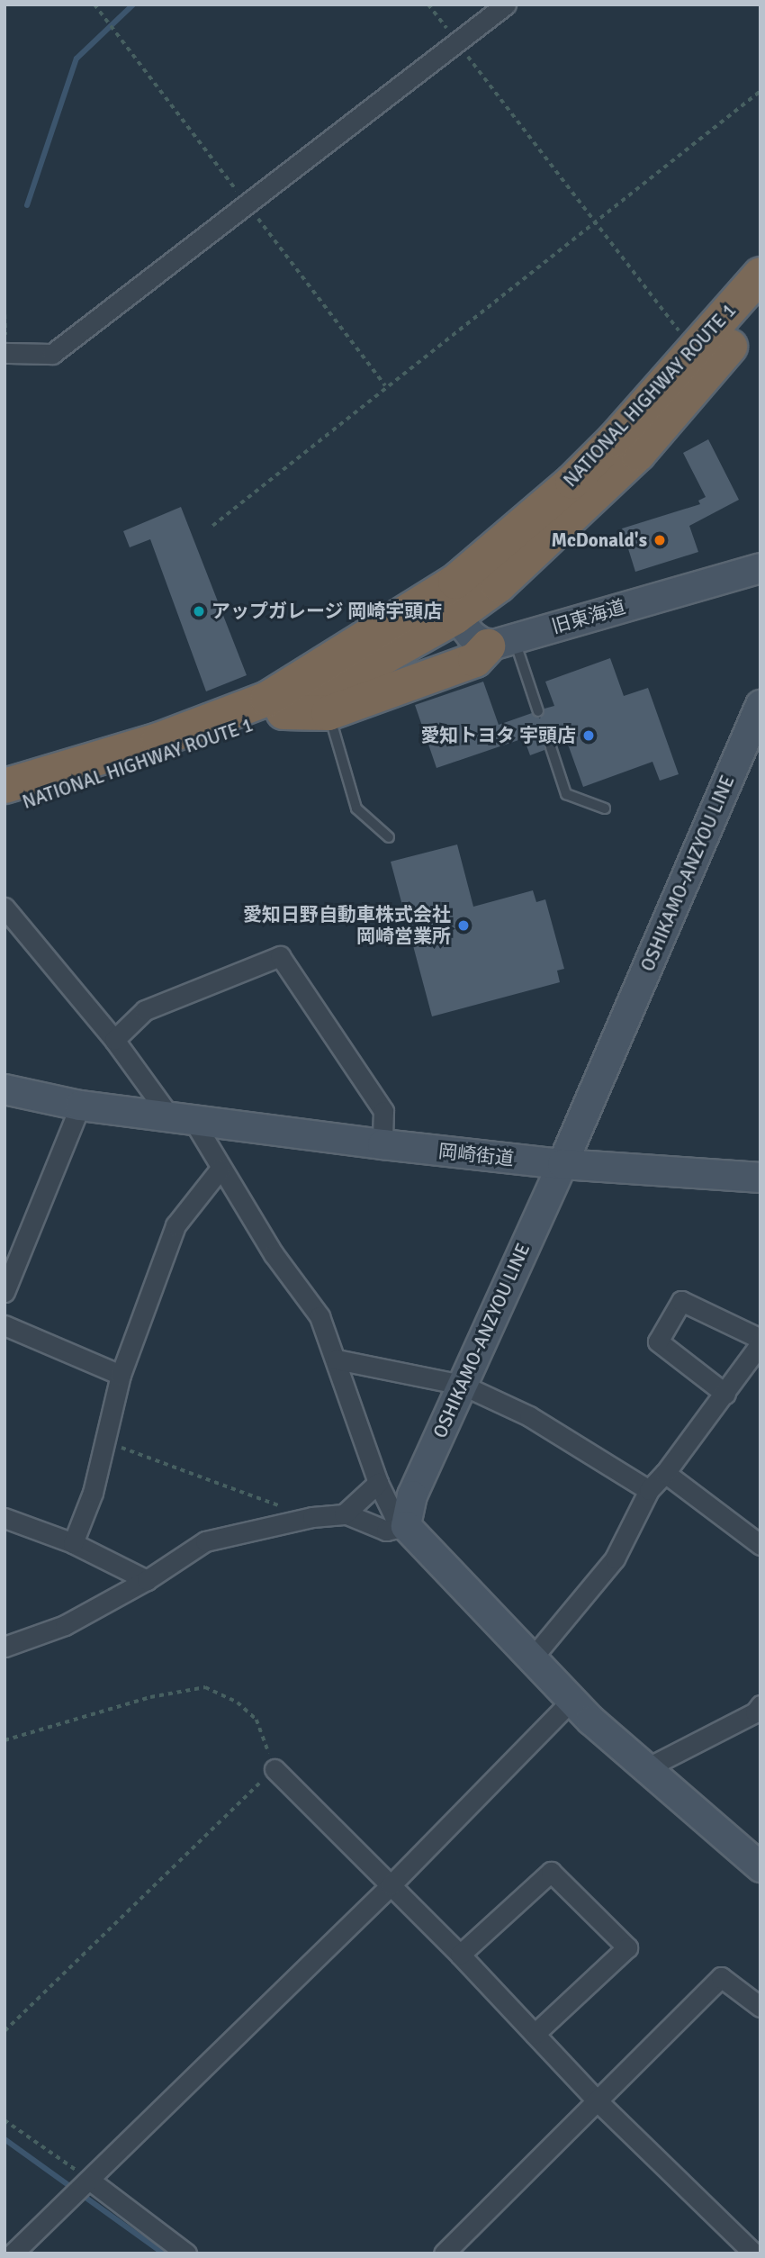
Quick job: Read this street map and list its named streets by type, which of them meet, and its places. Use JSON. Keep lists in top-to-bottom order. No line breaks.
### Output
{"streets":{"highway":["NATIONAL HIGHWAY ROUTE 1"],"main road":["旧東海道","OSHIKAMO-ANZYOU LINE","岡崎街道"]},"crossings":[["OSHIKAMO-ANZYOU LINE","岡崎街道"]],"places":["McDonald's","アップガレージ 岡崎宇頭店","愛知トヨタ 宇頭店","愛知日野自動車株式会社 岡崎営業所"]}
